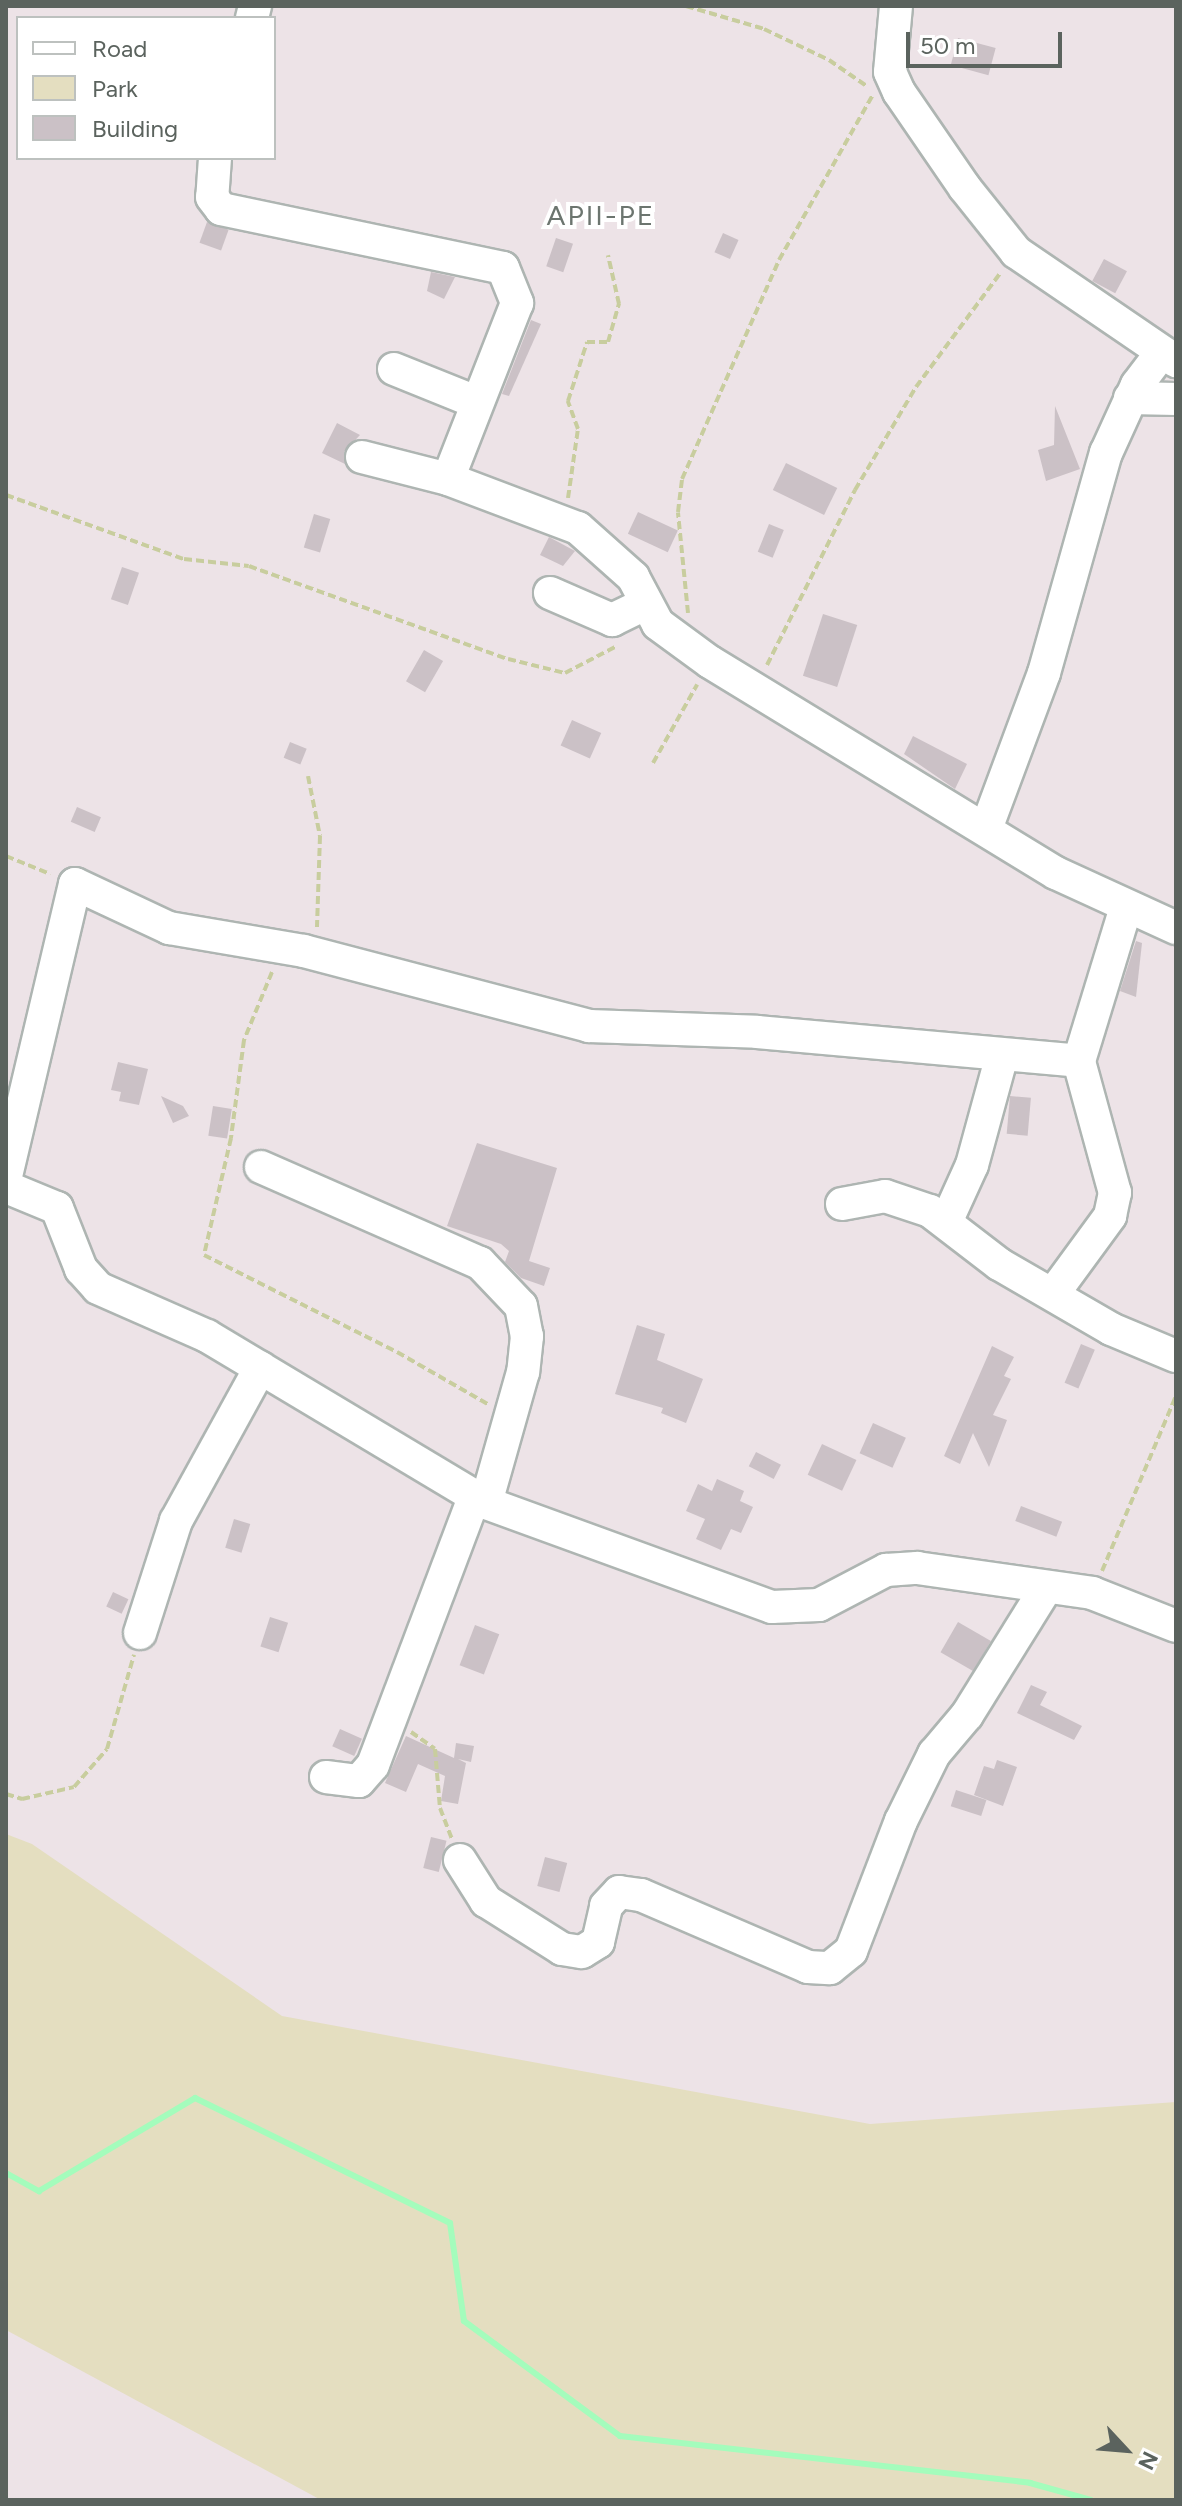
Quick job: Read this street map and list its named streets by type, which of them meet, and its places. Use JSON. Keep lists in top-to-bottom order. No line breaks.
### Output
{"districts":["APII-PE"],"legend":["Road","Park","Building"],"scale_bar":"50 m","north":"bottom right"}
